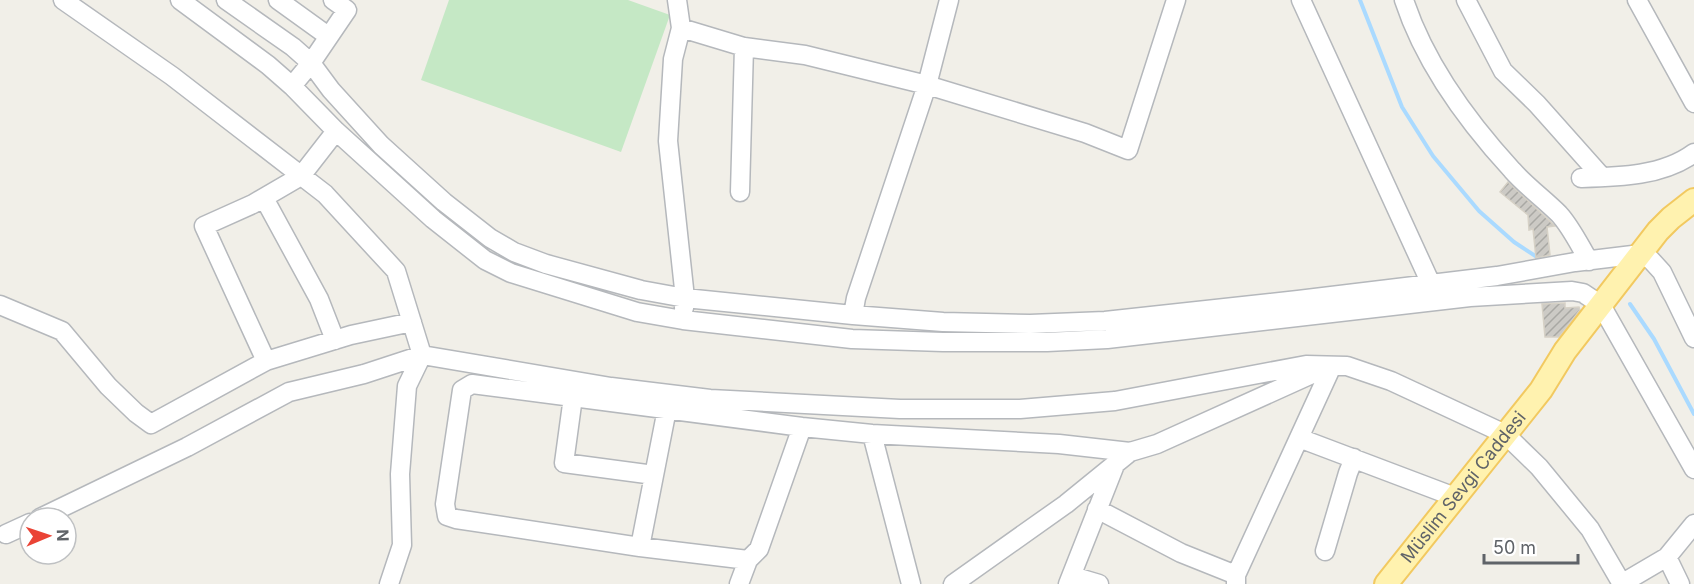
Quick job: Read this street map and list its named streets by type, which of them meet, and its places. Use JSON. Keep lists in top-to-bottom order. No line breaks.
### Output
{"streets":{"main road":["Müslim Sevgi Caddesi"]},"scale_bar":"50 m","north":"right"}
